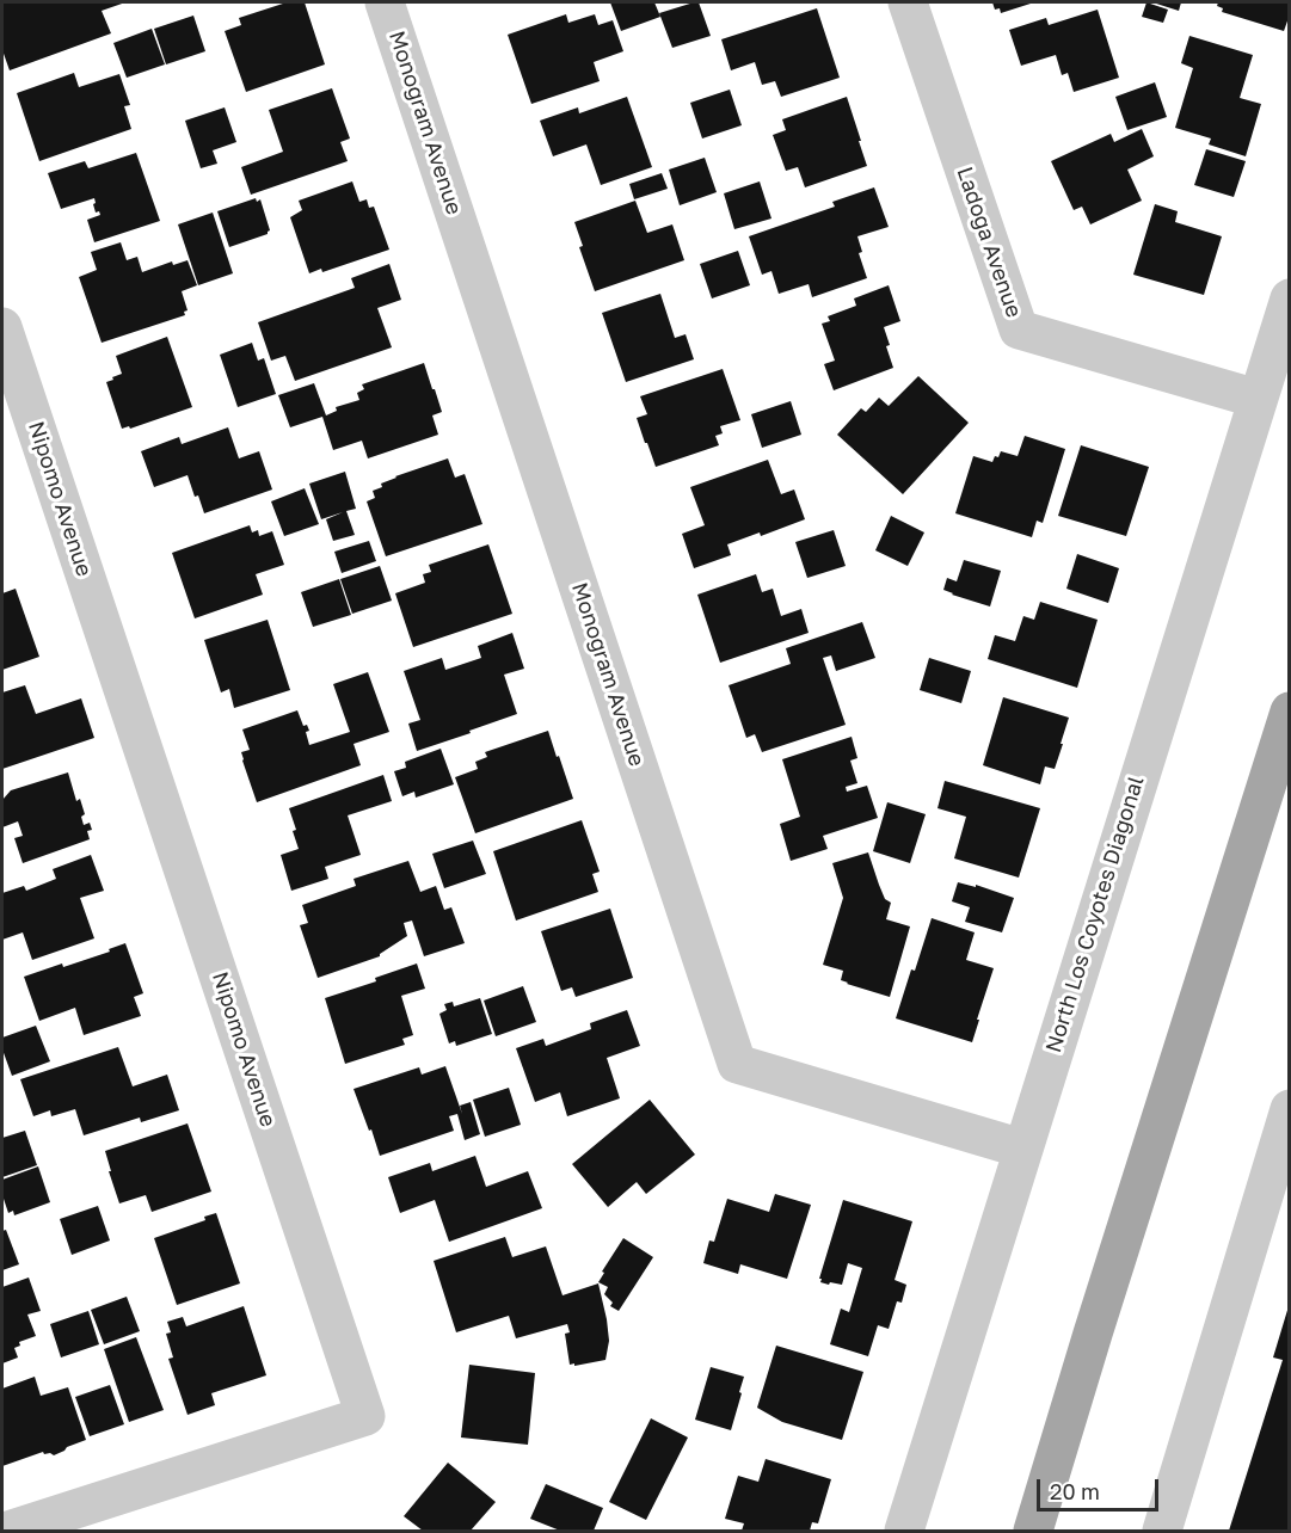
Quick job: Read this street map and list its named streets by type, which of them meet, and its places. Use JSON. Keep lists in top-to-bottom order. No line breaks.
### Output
{"streets":{"street":["Monogram Avenue","Ladoga Avenue","Nipomo Avenue","North Los Coyotes Diagonal"]},"crossings":[["Monogram Avenue","North Los Coyotes Diagonal"],["Ladoga Avenue","North Los Coyotes Diagonal"]],"scale_bar":"20 m"}
